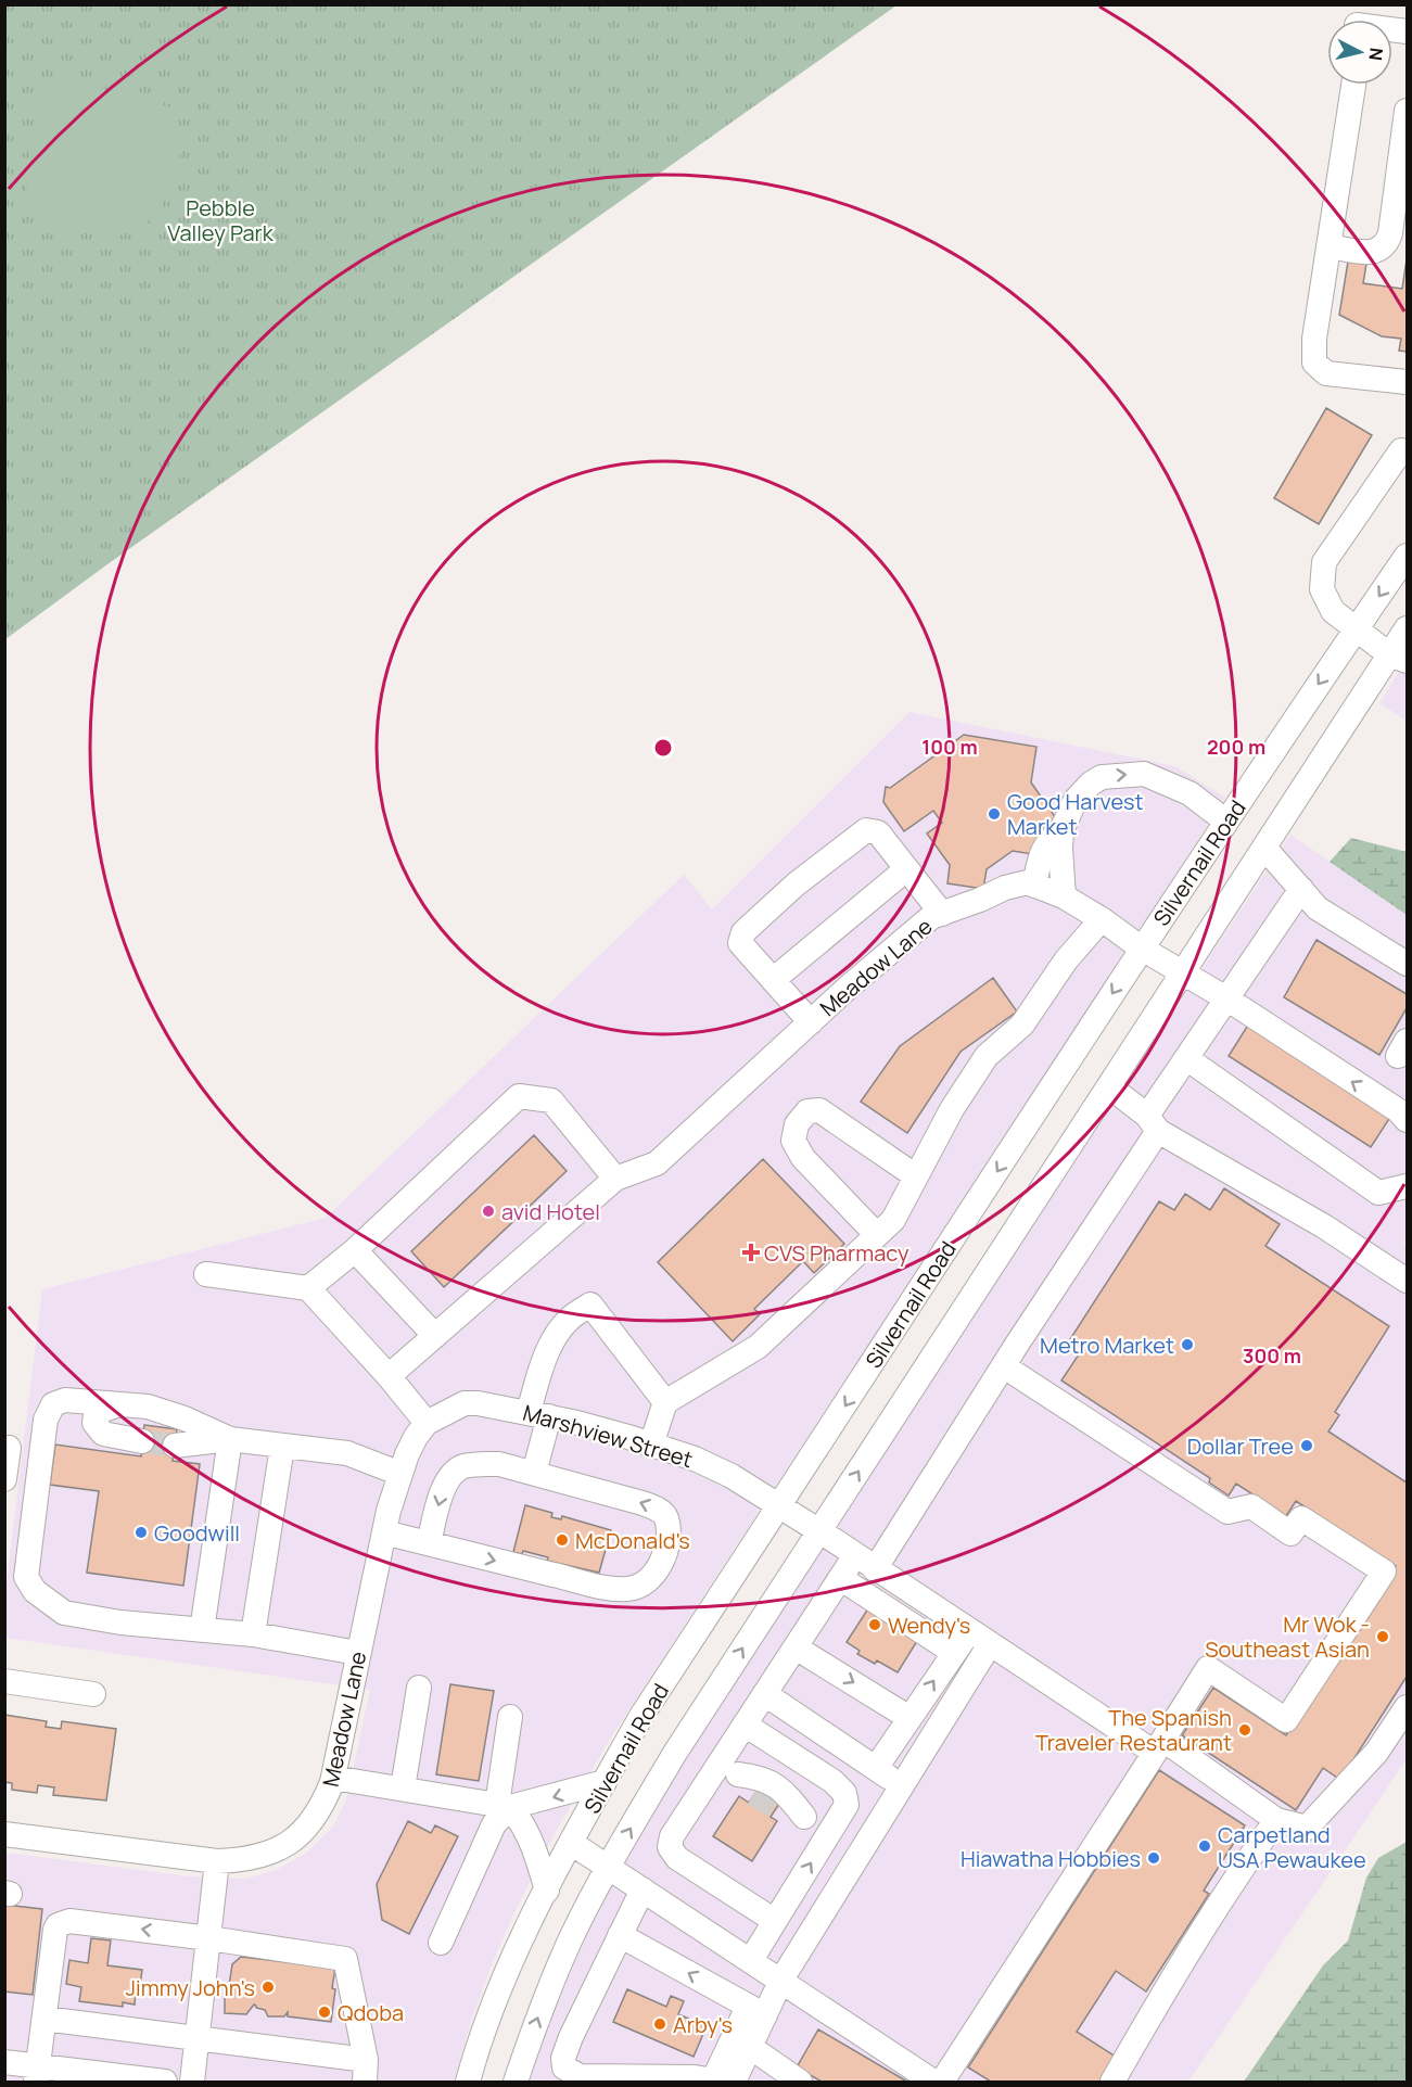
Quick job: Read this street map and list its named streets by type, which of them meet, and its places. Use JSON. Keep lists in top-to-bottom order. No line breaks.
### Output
{"streets":{"street":["Silvernail Road","Meadow Lane","Marshview Street"]},"crossings":[["Silvernail Road","Meadow Lane"],["Silvernail Road","Marshview Street"],["Meadow Lane","Marshview Street"]],"parks":["Pebble Valley Park"],"places":{"other":["Good Harvest Market","avid Hotel","Metro Market","Dollar Tree","Goodwill","McDonald's","Wendy's","Mr Wok - Southeast Asian","The Spanish Traveler Restaurant","Carpetland USA Pewaukee","Hiawatha Hobbies","Jimmy John's","Qdoba","Arby's"],"health":["CVS Pharmacy"]},"north":"right","rings":["100 m","200 m","300 m"]}
